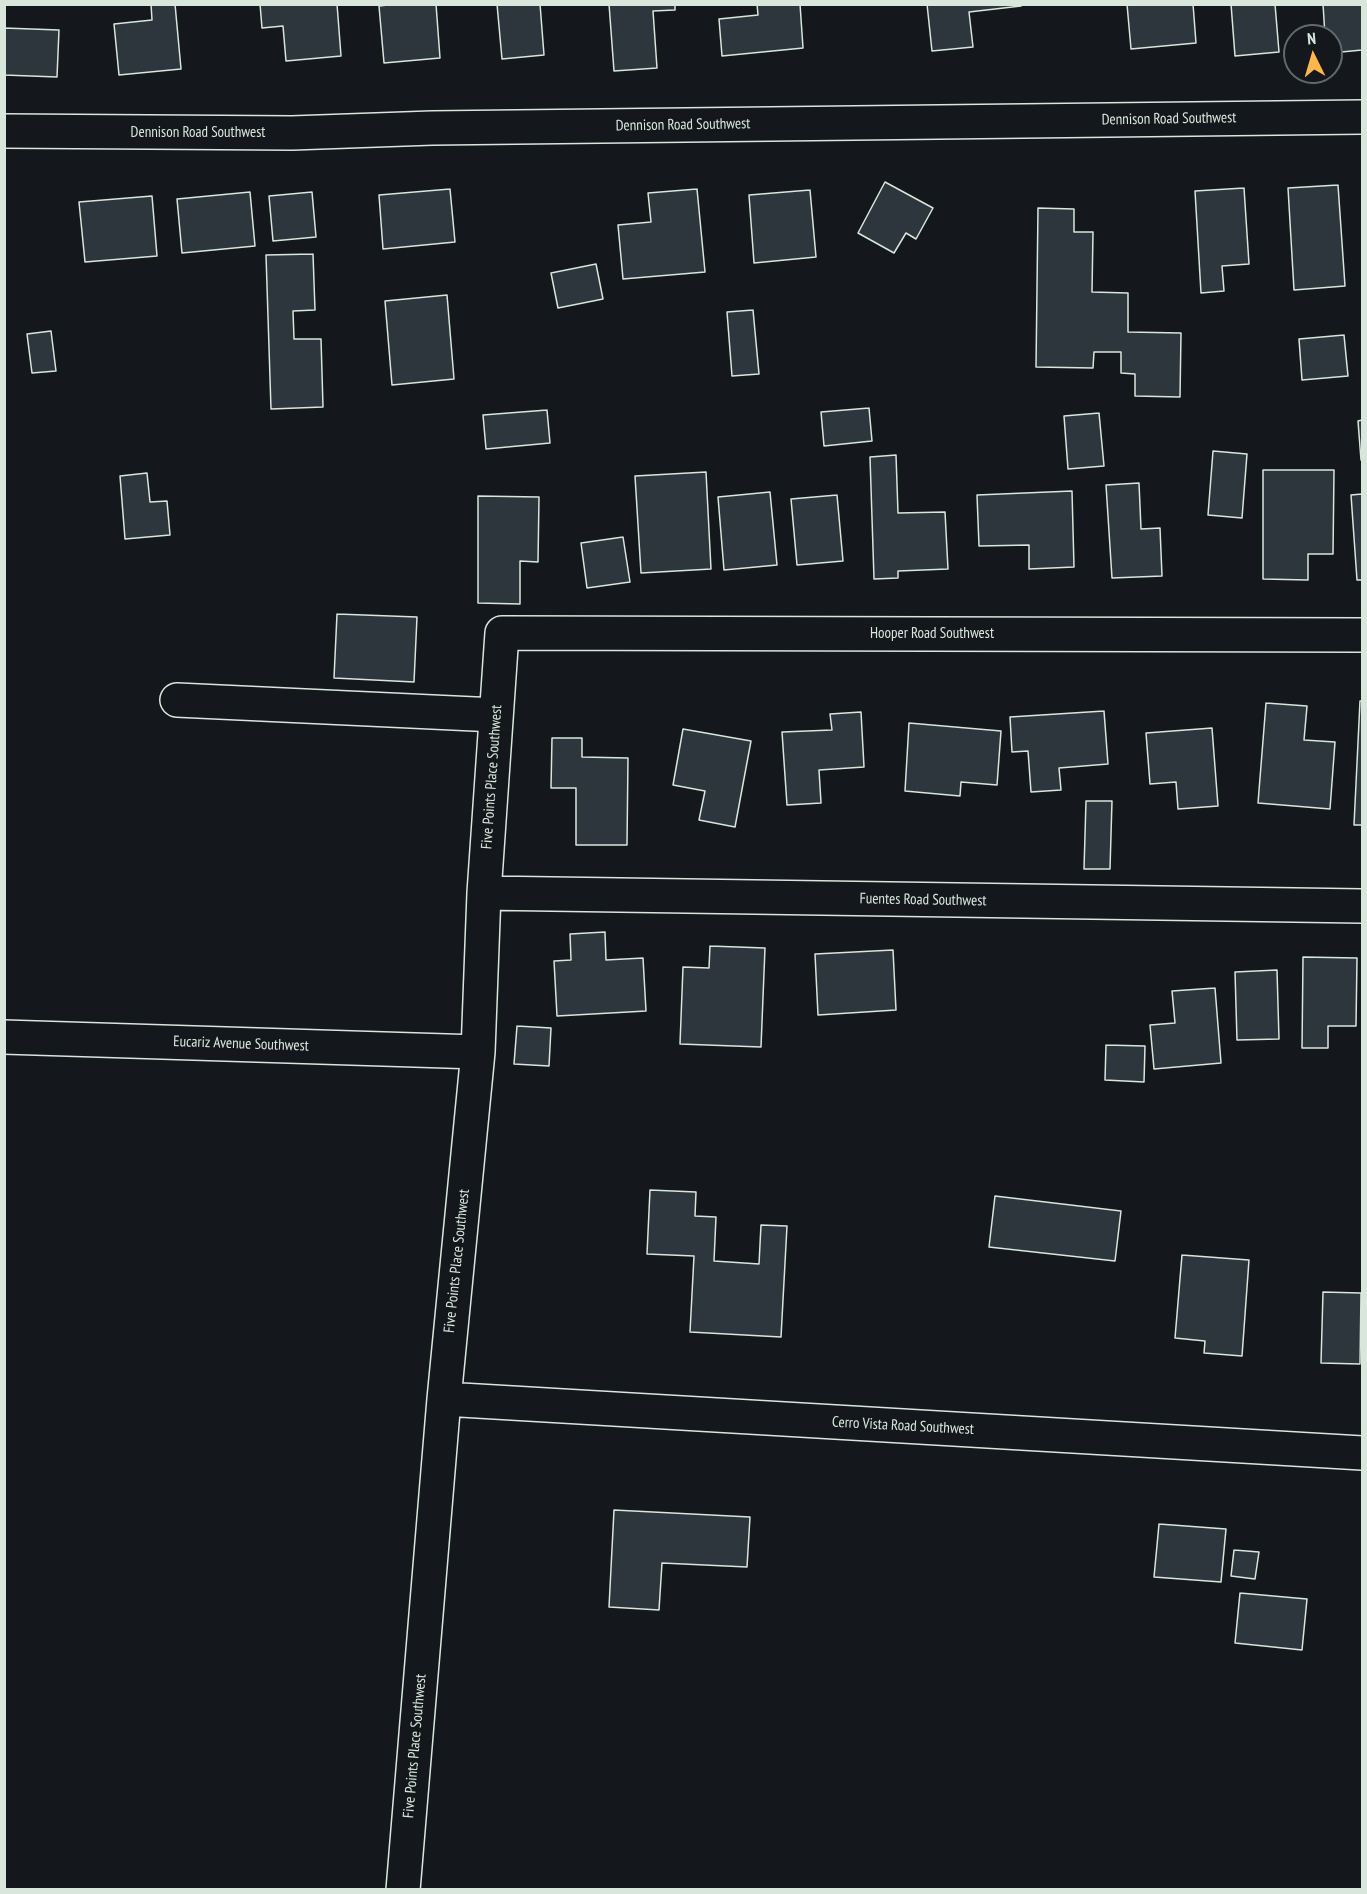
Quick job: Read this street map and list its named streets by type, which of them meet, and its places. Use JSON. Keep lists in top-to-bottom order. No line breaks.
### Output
{"streets":{"street":["Dennison Road Southwest","Hooper Road Southwest","Five Points Place Southwest","Fuentes Road Southwest","Eucariz Avenue Southwest","Cerro Vista Road Southwest"]},"crossings":[["Hooper Road Southwest","Five Points Place Southwest"],["Five Points Place Southwest","Fuentes Road Southwest"],["Five Points Place Southwest","Eucariz Avenue Southwest"],["Five Points Place Southwest","Cerro Vista Road Southwest"]],"north":"top"}
